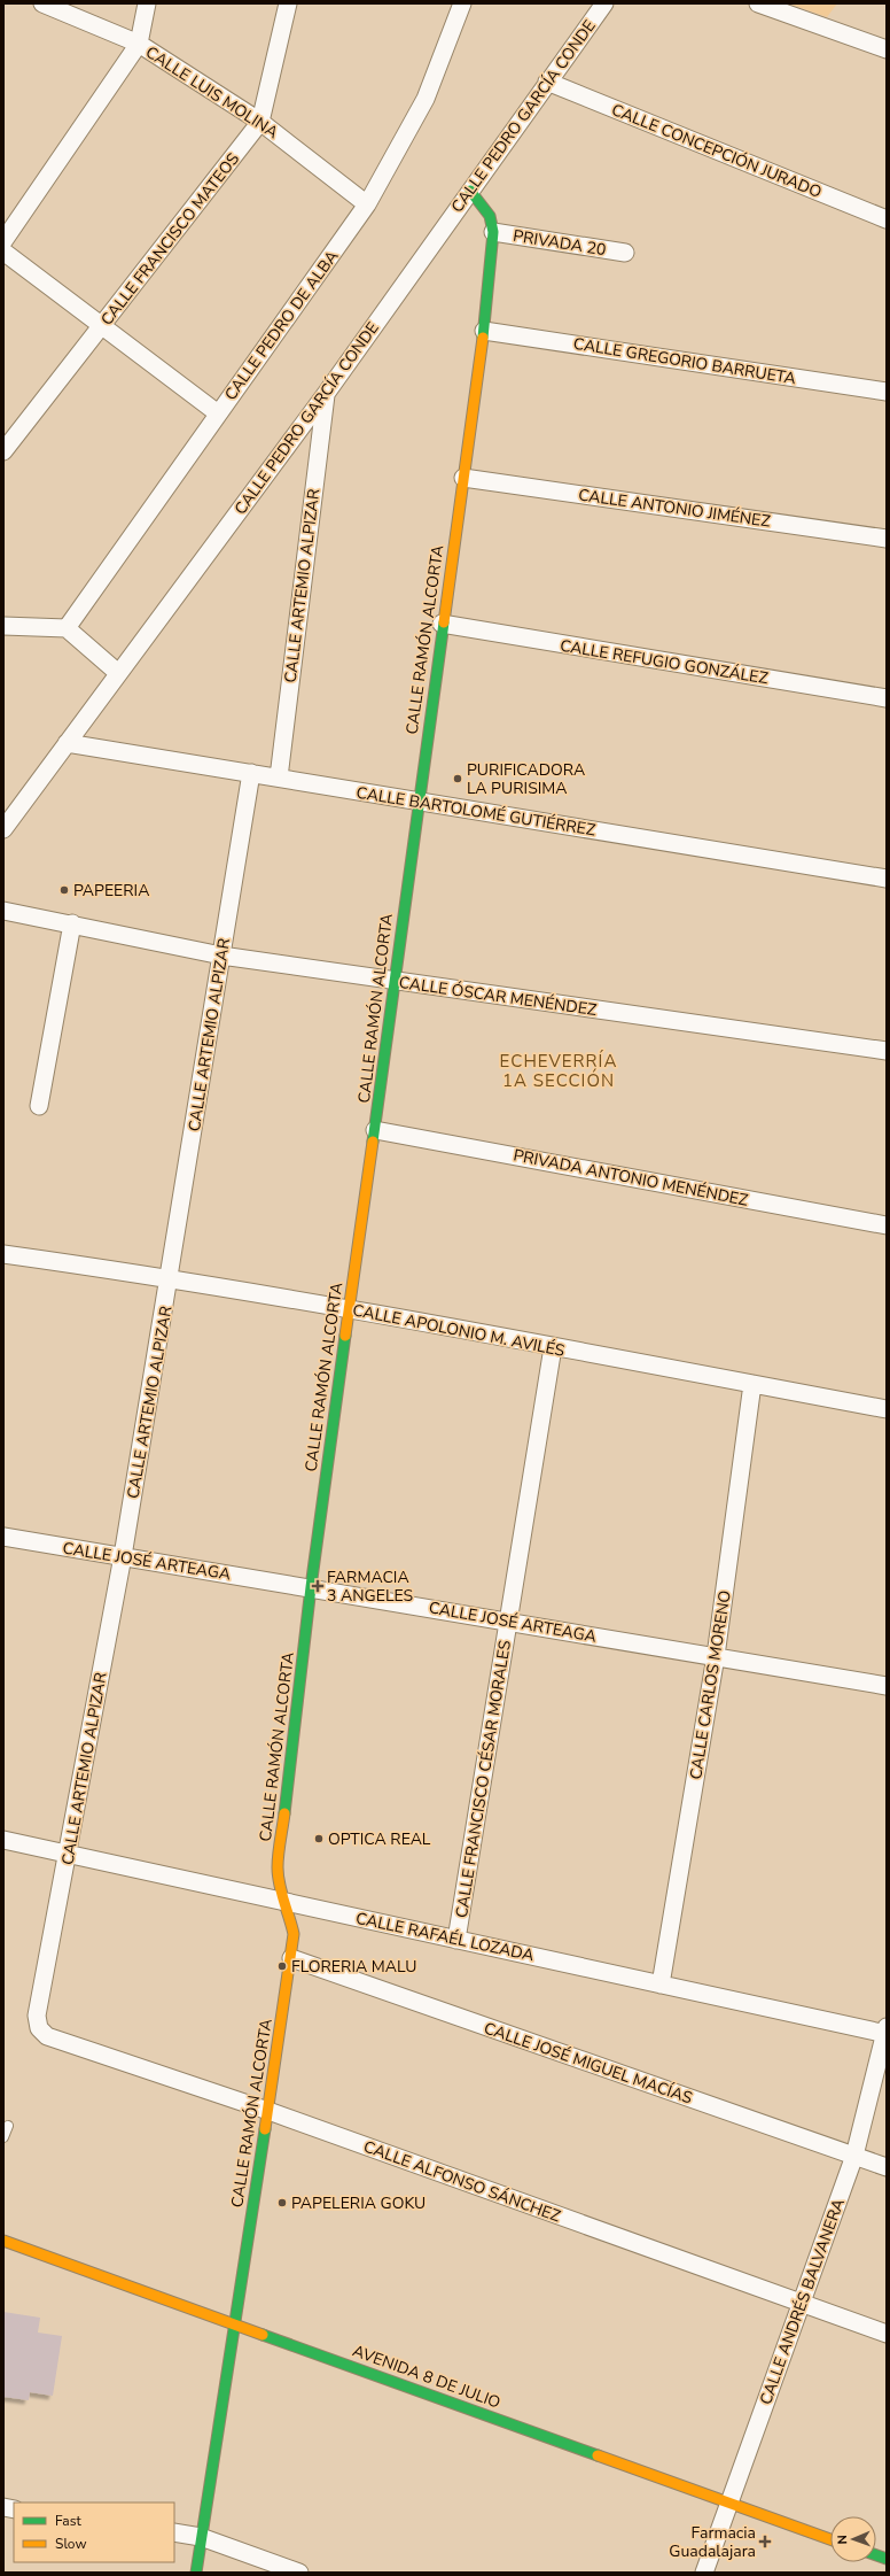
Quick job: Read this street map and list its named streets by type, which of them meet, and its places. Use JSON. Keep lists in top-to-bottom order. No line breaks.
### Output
{"streets":{"street":["CALLE LUIS MOLINA","CALLE PEDRO GARCÍA CONDE","CALLE CONCEPCIÓN JURADO","CALLE FRANCISCO MATEOS","PRIVADA 20","CALLE PEDRO DE ALBA","CALLE GREGORIO BARRUETA","CALLE ANTONIO JIMÉNEZ","CALLE ARTEMIO ALPIZAR","CALLE RAMÓN ALCORTA","CALLE REFUGIO GONZÁLEZ","CALLE BARTOLOMÉ GUTIÉRREZ","CALLE ÓSCAR MENÉNDEZ","PRIVADA ANTONIO MENÉNDEZ","CALLE APOLONIO M. AVILÉS","CALLE JOSÉ ARTEAGA","CALLE CARLOS MORENO","CALLE FRANCISCO CÉSAR MORALES","CALLE RAFAÉL LOZADA","CALLE JOSÉ MIGUEL MACÍAS","CALLE ALFONSO SÁNCHEZ","CALLE ANDRÉS BALVANERA","AVENIDA 8 DE JULIO"]},"crossings":[["CALLE LUIS MOLINA","CALLE FRANCISCO MATEOS"],["CALLE LUIS MOLINA","CALLE PEDRO DE ALBA"],["CALLE PEDRO GARCÍA CONDE","CALLE CONCEPCIÓN JURADO"],["CALLE PEDRO GARCÍA CONDE","CALLE ARTEMIO ALPIZAR"],["CALLE PEDRO GARCÍA CONDE","CALLE RAMÓN ALCORTA"],["CALLE PEDRO GARCÍA CONDE","CALLE BARTOLOMÉ GUTIÉRREZ"],["PRIVADA 20","CALLE RAMÓN ALCORTA"],["CALLE GREGORIO BARRUETA","CALLE RAMÓN ALCORTA"],["CALLE ANTONIO JIMÉNEZ","CALLE RAMÓN ALCORTA"],["CALLE ARTEMIO ALPIZAR","CALLE BARTOLOMÉ GUTIÉRREZ"],["CALLE ARTEMIO ALPIZAR","CALLE ÓSCAR MENÉNDEZ"],["CALLE ARTEMIO ALPIZAR","CALLE APOLONIO M. AVILÉS"],["CALLE ARTEMIO ALPIZAR","CALLE JOSÉ ARTEAGA"],["CALLE ARTEMIO ALPIZAR","CALLE RAFAÉL LOZADA"],["CALLE ARTEMIO ALPIZAR","CALLE ALFONSO SÁNCHEZ"],["CALLE RAMÓN ALCORTA","CALLE REFUGIO GONZÁLEZ"],["CALLE RAMÓN ALCORTA","CALLE BARTOLOMÉ GUTIÉRREZ"],["CALLE RAMÓN ALCORTA","CALLE ÓSCAR MENÉNDEZ"],["CALLE RAMÓN ALCORTA","PRIVADA ANTONIO MENÉNDEZ"],["CALLE RAMÓN ALCORTA","CALLE APOLONIO M. AVILÉS"],["CALLE RAMÓN ALCORTA","CALLE JOSÉ ARTEAGA"],["CALLE RAMÓN ALCORTA","CALLE RAFAÉL LOZADA"],["CALLE RAMÓN ALCORTA","CALLE JOSÉ MIGUEL MACÍAS"],["CALLE RAMÓN ALCORTA","CALLE ALFONSO SÁNCHEZ"],["CALLE RAMÓN ALCORTA","AVENIDA 8 DE JULIO"],["CALLE APOLONIO M. AVILÉS","CALLE CARLOS MORENO"],["CALLE APOLONIO M. AVILÉS","CALLE FRANCISCO CÉSAR MORALES"],["CALLE JOSÉ ARTEAGA","CALLE CARLOS MORENO"],["CALLE JOSÉ ARTEAGA","CALLE FRANCISCO CÉSAR MORALES"],["CALLE CARLOS MORENO","CALLE RAFAÉL LOZADA"],["CALLE FRANCISCO CÉSAR MORALES","CALLE RAFAÉL LOZADA"],["CALLE RAFAÉL LOZADA","CALLE ANDRÉS BALVANERA"],["CALLE JOSÉ MIGUEL MACÍAS","CALLE ANDRÉS BALVANERA"],["CALLE ALFONSO SÁNCHEZ","CALLE ANDRÉS BALVANERA"],["CALLE ANDRÉS BALVANERA","AVENIDA 8 DE JULIO"]],"districts":["ECHEVERRÍA 1A SECCIÓN"],"places":{"other":["PURIFICADORA LA PURISIMA","PAPEERIA","OPTICA REAL","FLORERIA MALU","PAPELERIA GOKU"],"health":["FARMACIA 3 ANGELES","Farmacia Guadalajara"]},"legend":["Fast","Slow"],"north":"left"}
